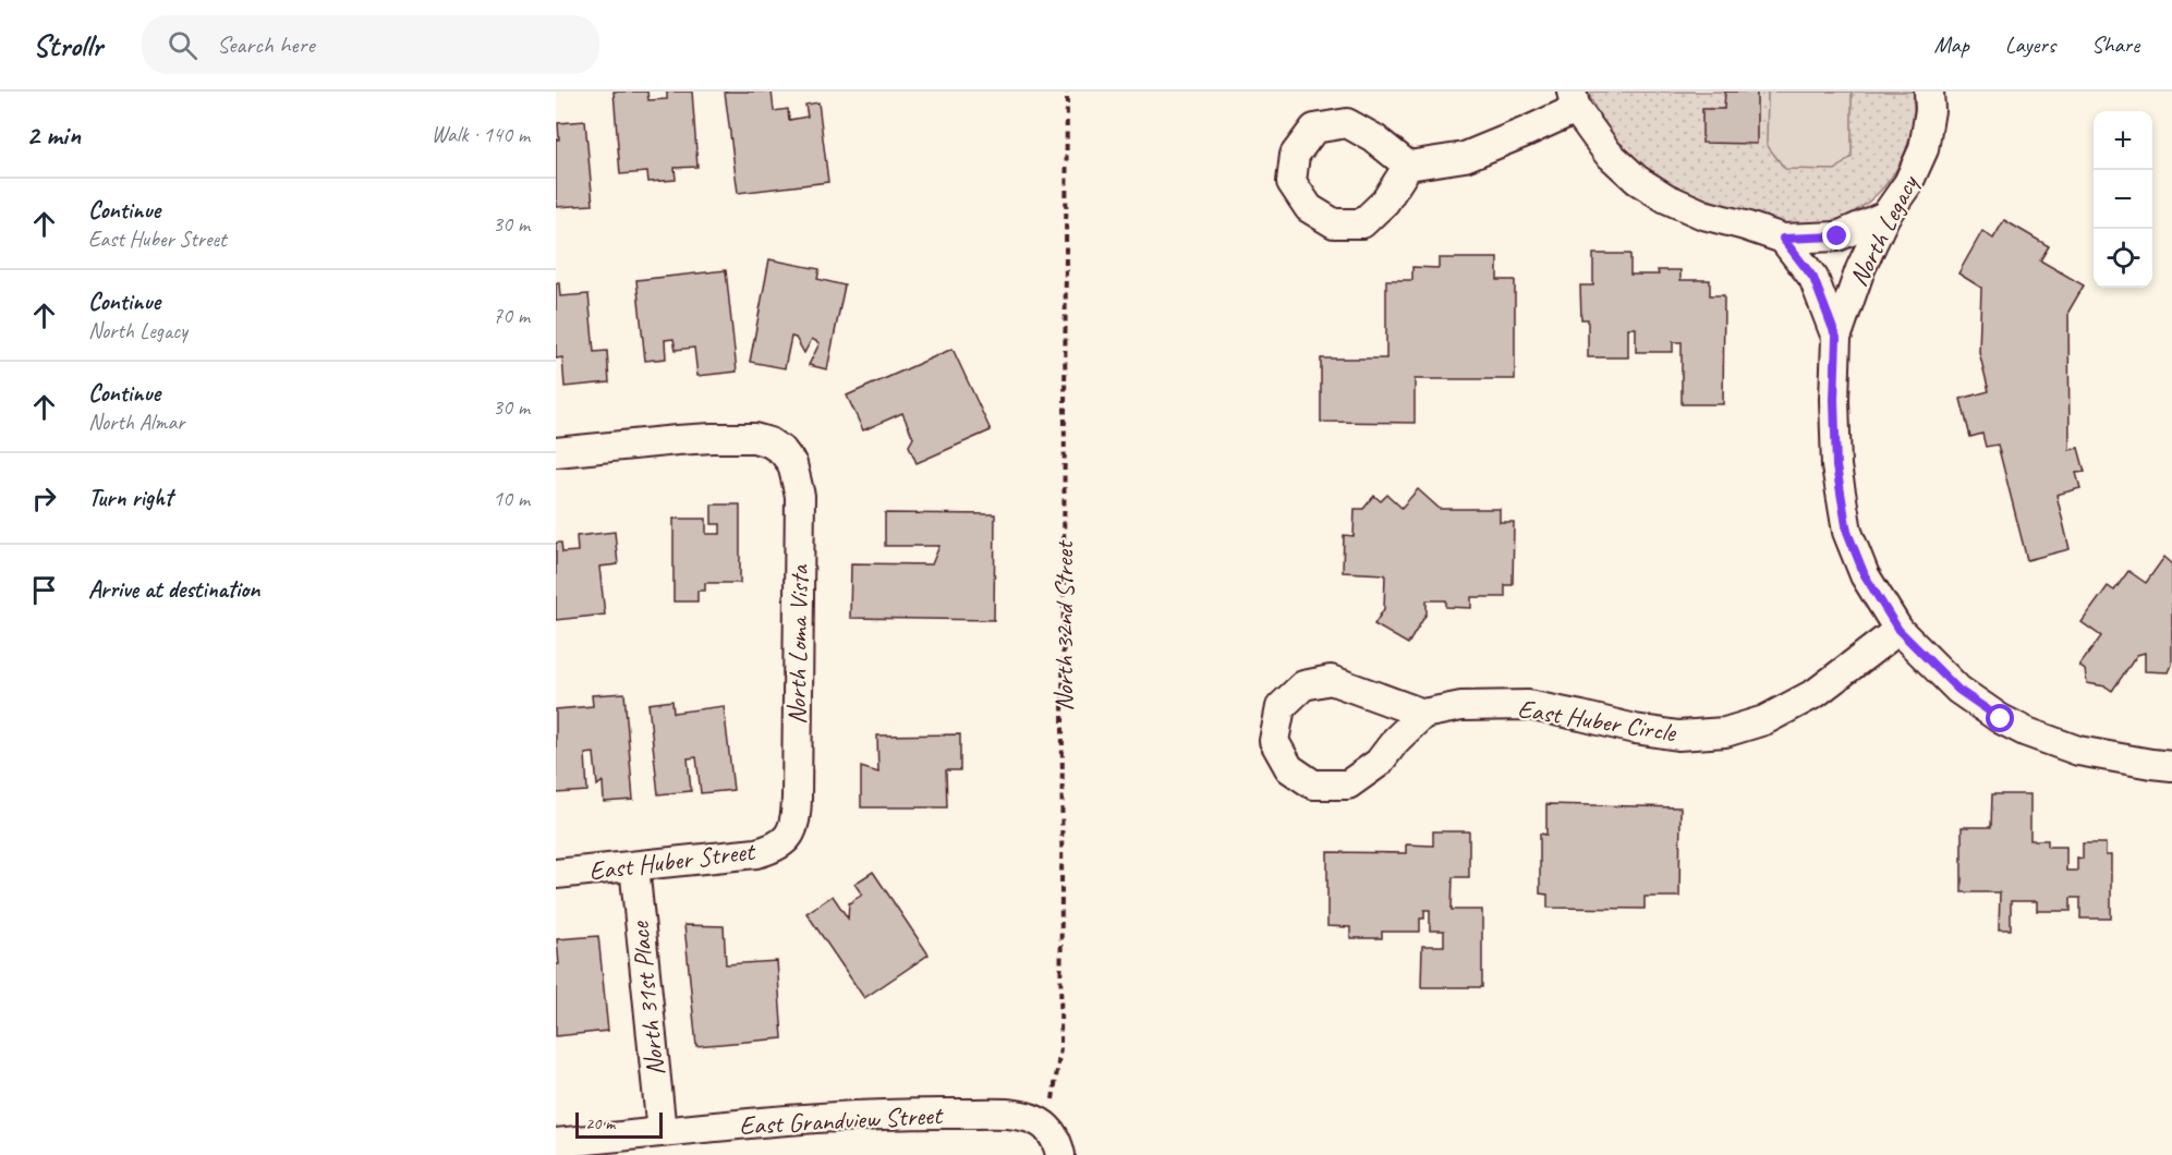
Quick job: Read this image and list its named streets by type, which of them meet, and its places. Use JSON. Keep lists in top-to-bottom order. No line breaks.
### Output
{"streets":{"street":["North Legacy","North Loma Vista","East Huber Circle","East Huber Street","North 31st Place","East Grandview Street"],"path":["North 32nd Street"]},"crossings":[["North Legacy","East Huber Circle"],["North 32nd Street","East Grandview Street"],["North Loma Vista","East Huber Street"],["East Huber Street","North 31st Place"],["North 31st Place","East Grandview Street"]],"scale_bar":"20 m","page":{"header":"Strollr","search":"Search here","nav":["Map","Layers","Share"],"heading":["2 min","Walk · 140 m"],"map_buttons":["+","−"],"list":[["Continue","East Huber Street","30 m"],["Continue","North Legacy","70 m"],["Continue","North Almar","30 m"],["Turn right","10 m"],"Arrive at destination"],"scale":"20 m"}}
